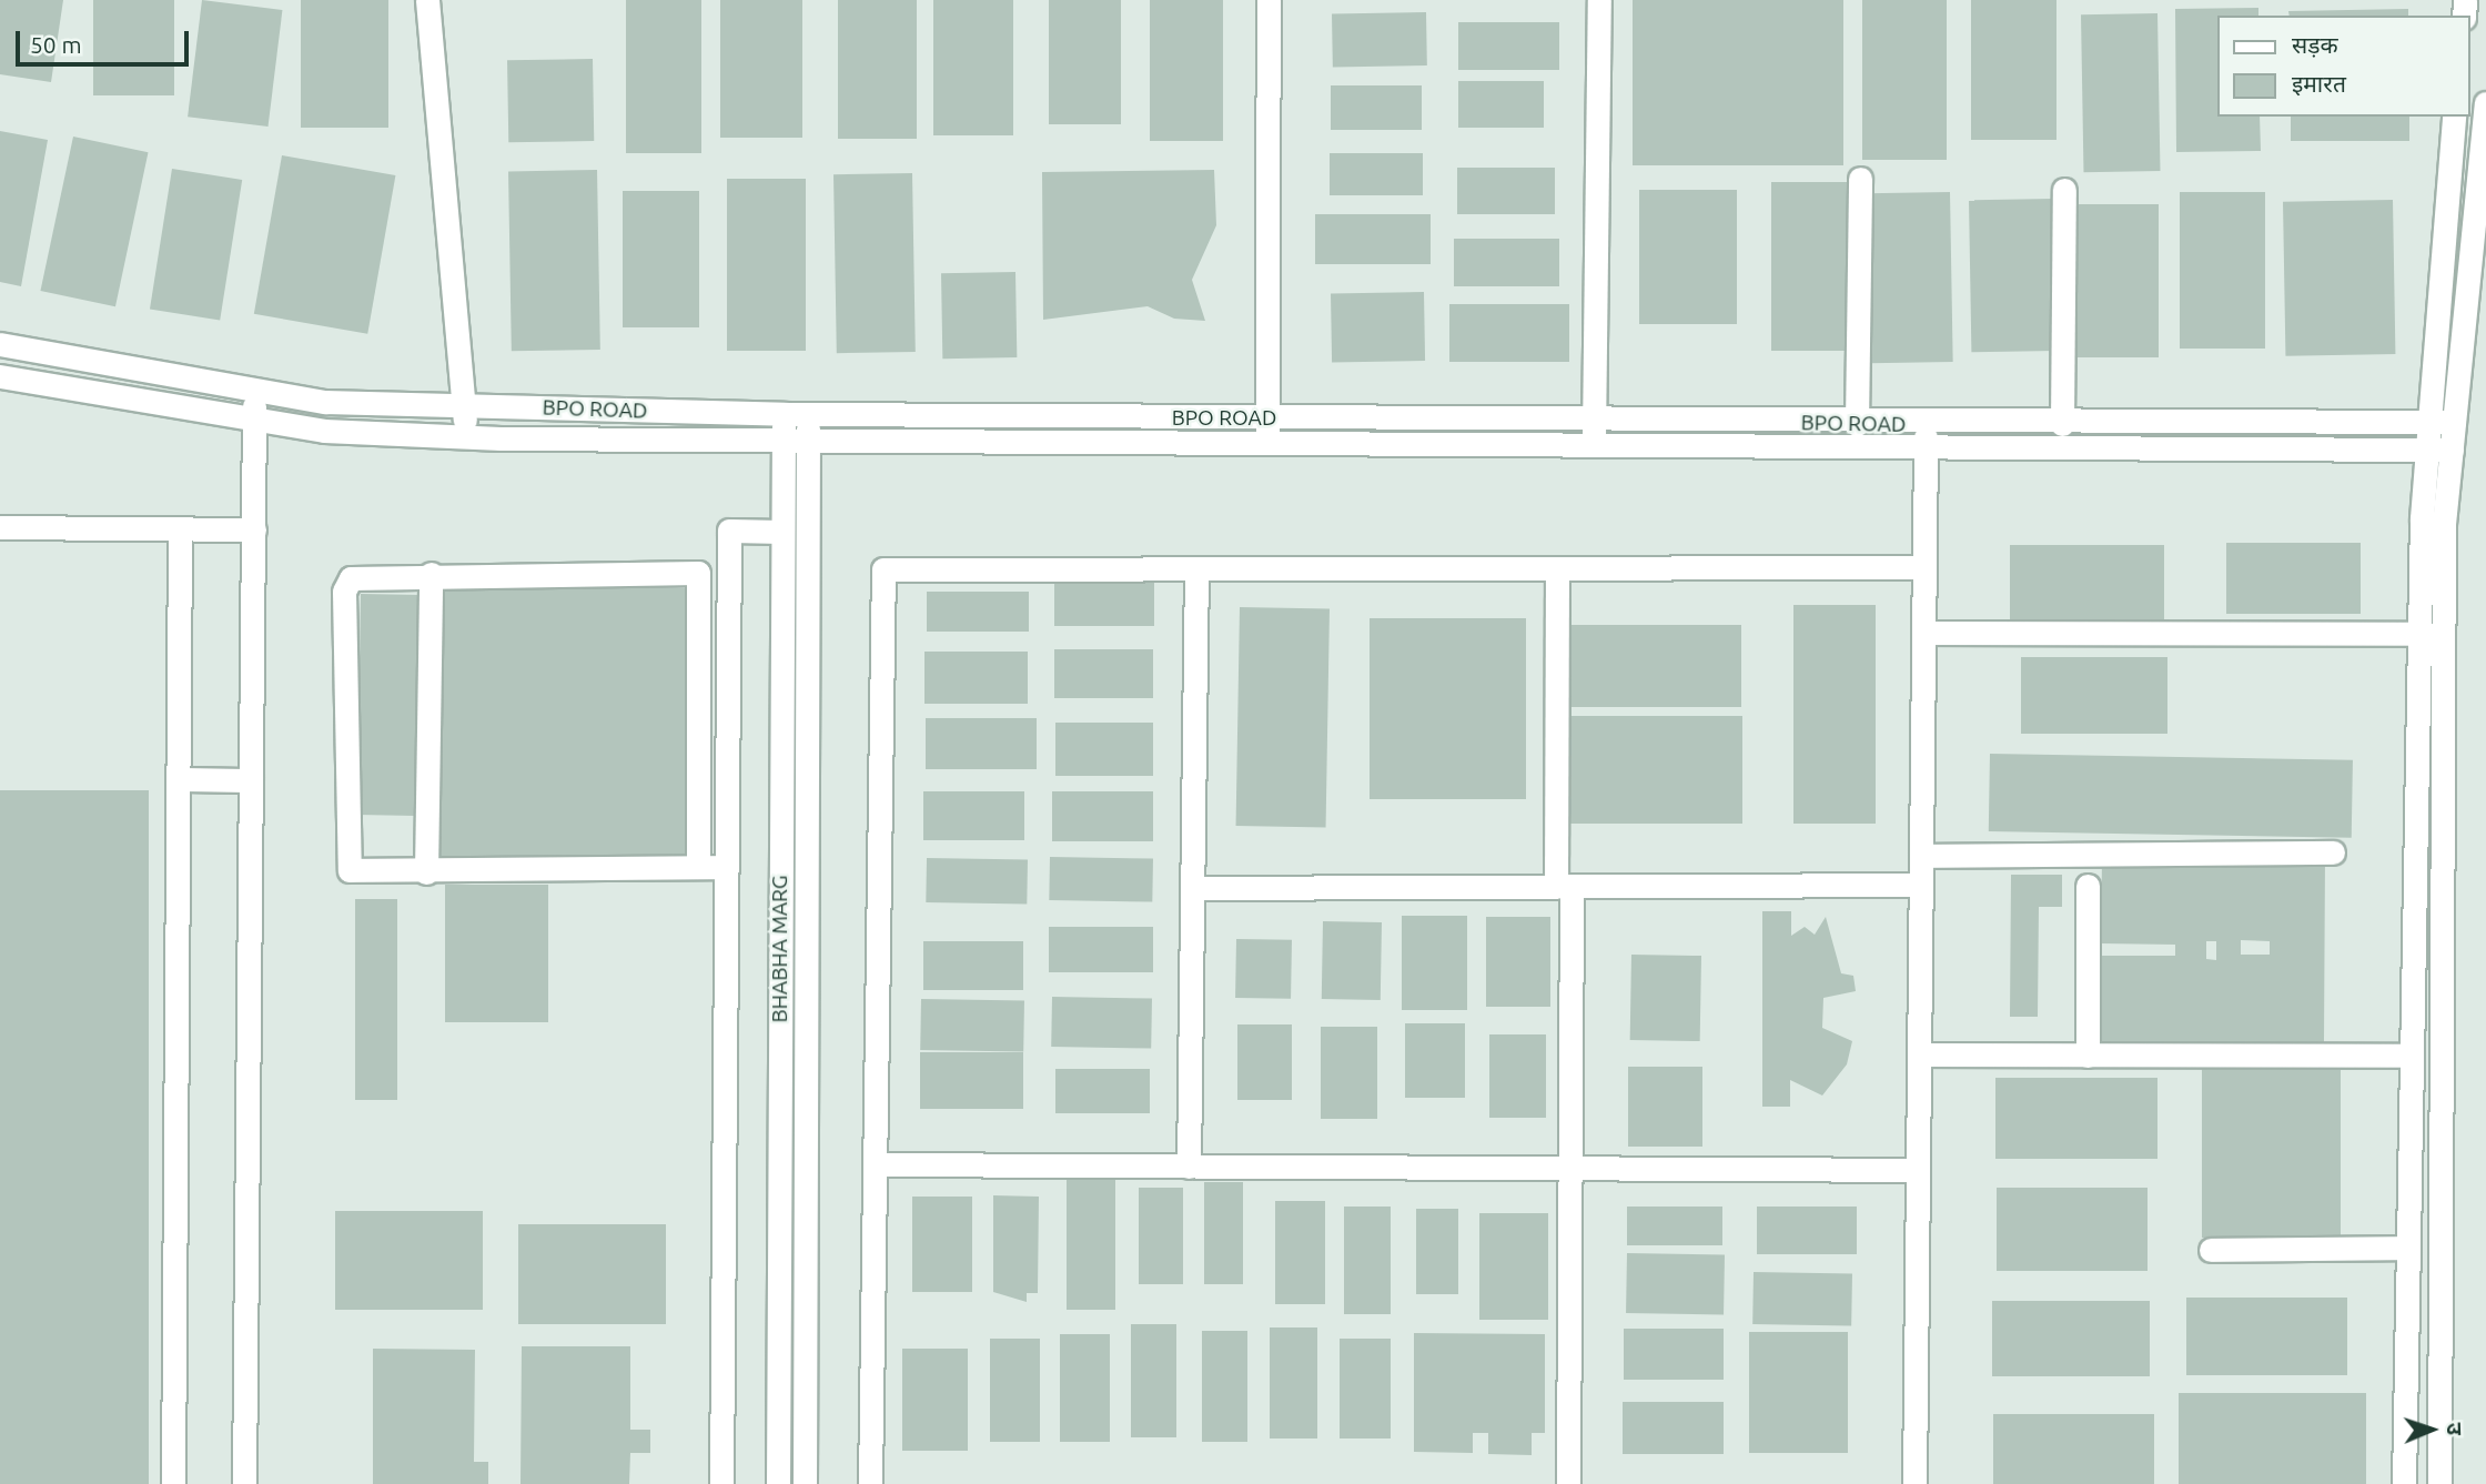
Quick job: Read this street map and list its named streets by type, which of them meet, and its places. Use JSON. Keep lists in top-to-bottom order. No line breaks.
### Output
{"streets":{"street":["BPO ROAD","BHABHA MARG"]},"crossings":[["BPO ROAD","BHABHA MARG"]],"legend":["सड़क","इमारत"],"scale_bar":"50 m","north":"right"}
